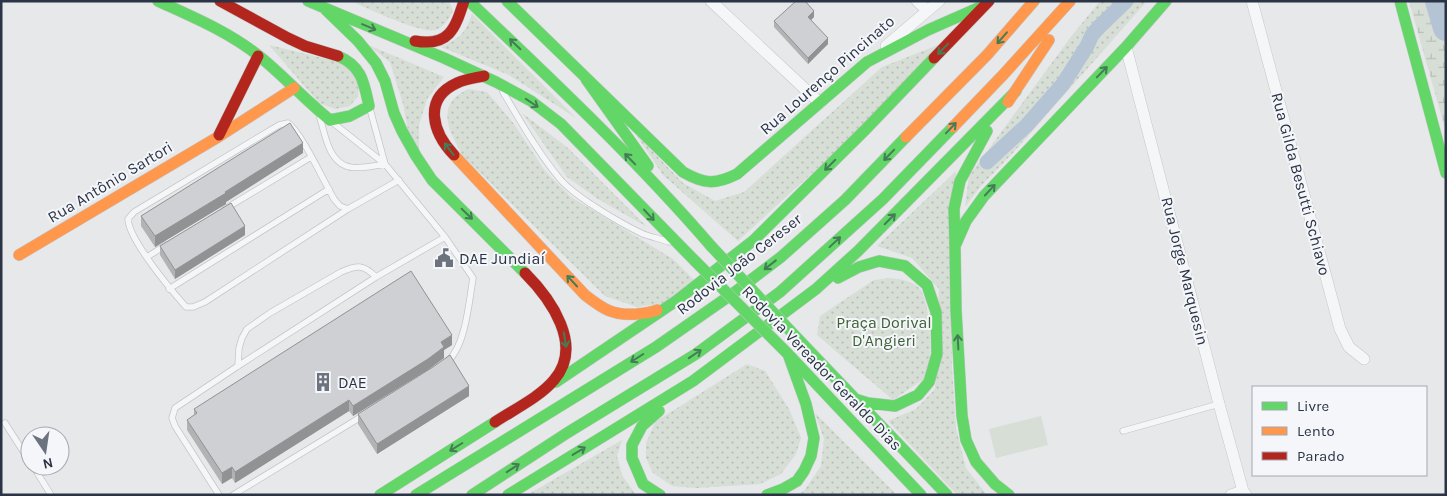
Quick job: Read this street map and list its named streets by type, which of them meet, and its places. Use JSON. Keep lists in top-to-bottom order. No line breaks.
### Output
{"streets":{"main road":["Rua Lourenço Pincinato","Rua Antônio Sartori","Rodovia João Cereser","Rodovia Vereador Geraldo Dias"],"street":["Rua Gilda Besutti Schiavo","Rua Jorge Marquesin"]},"parks":["Praça Dorival D'Angieri"],"places":{"public building":["DAE Jundiaí"],"building":["DAE"]},"legend":["Livre","Lento","Parado"],"north":"bottom"}
